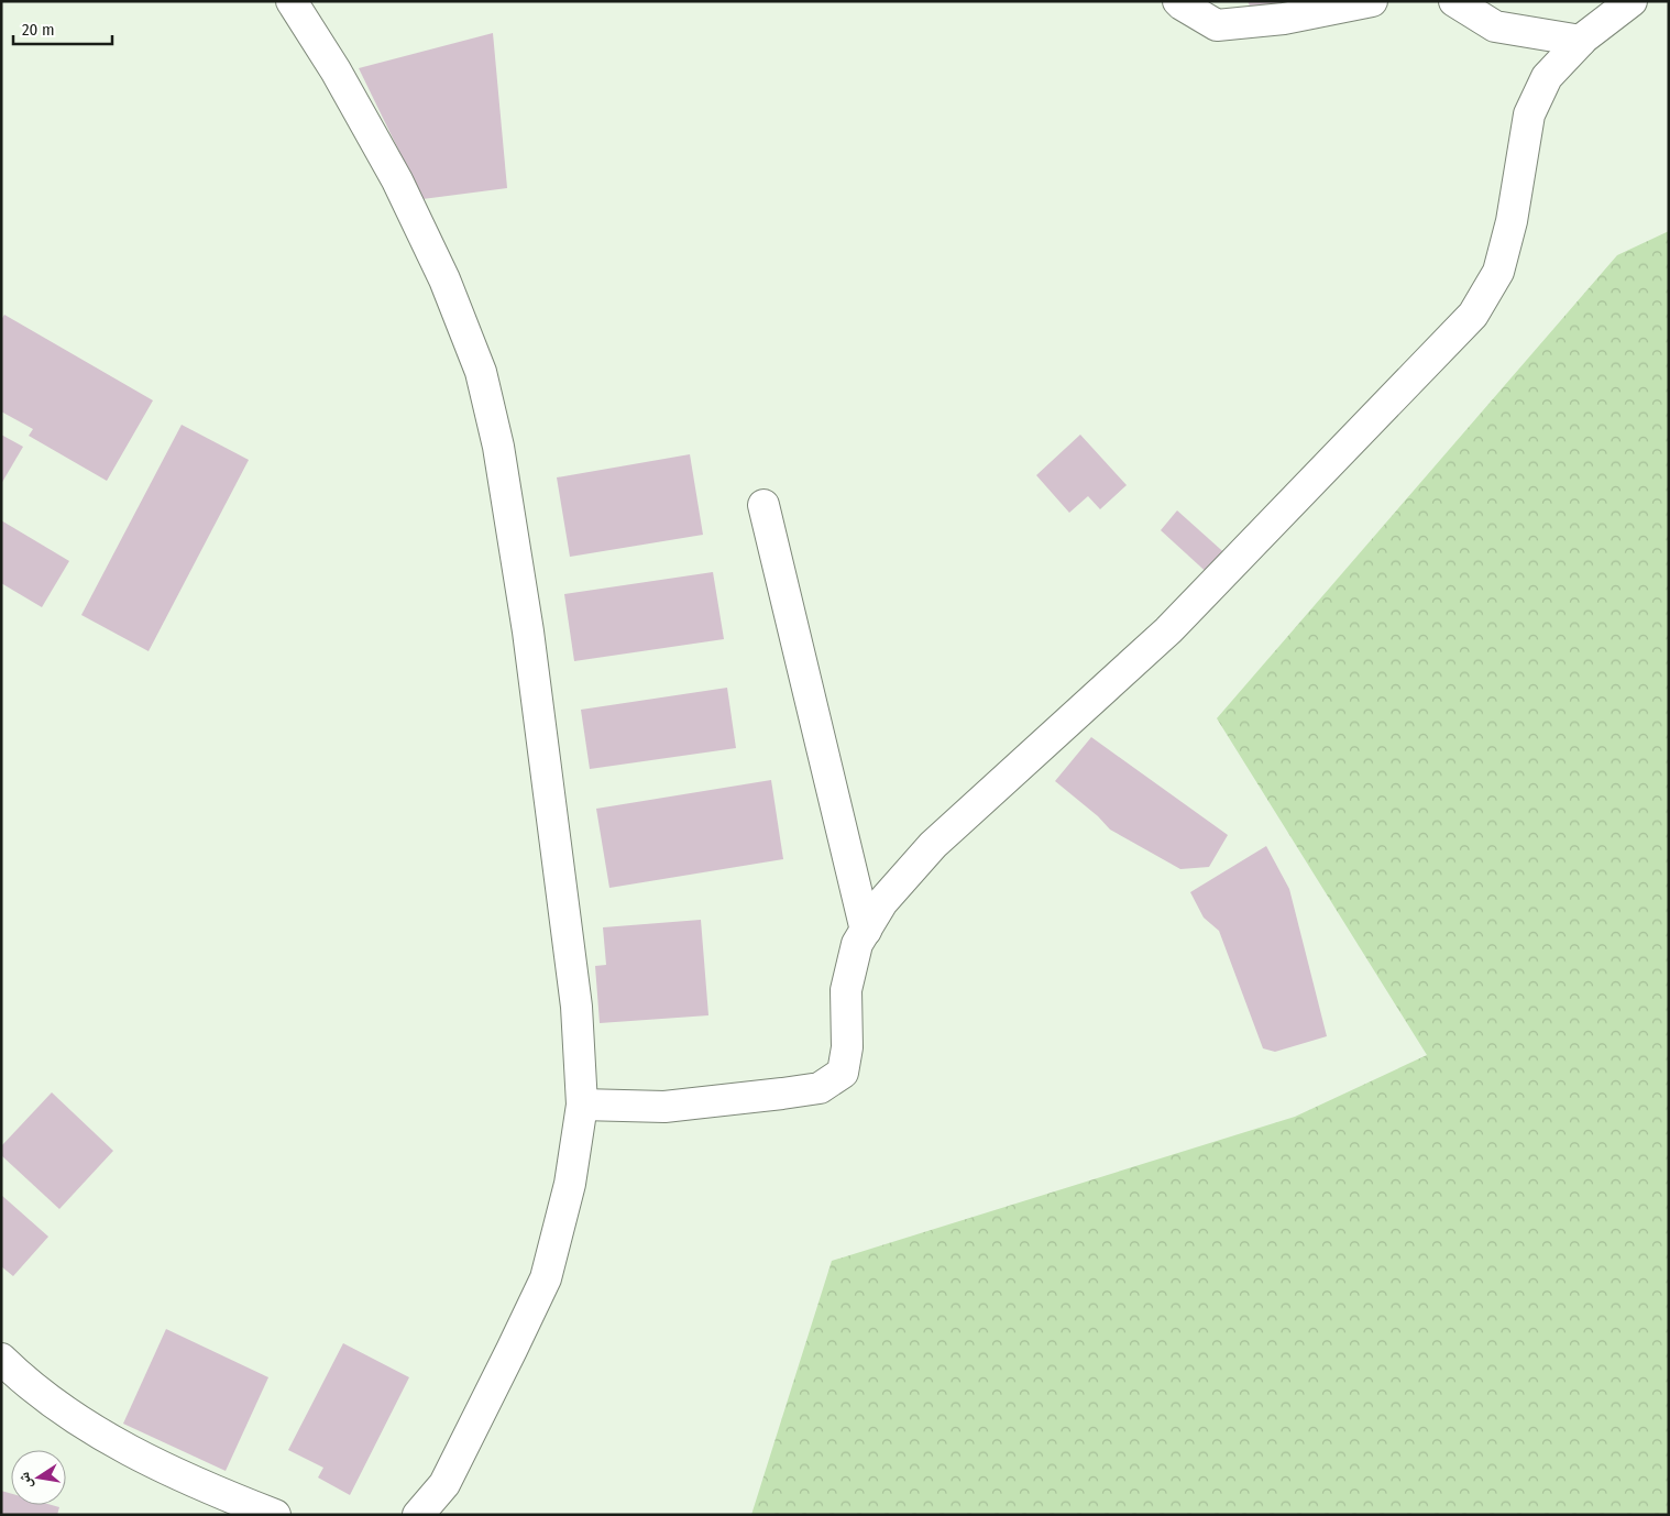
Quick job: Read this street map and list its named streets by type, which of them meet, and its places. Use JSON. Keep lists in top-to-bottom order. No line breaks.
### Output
{"scale_bar":"20 m","north":"left"}
